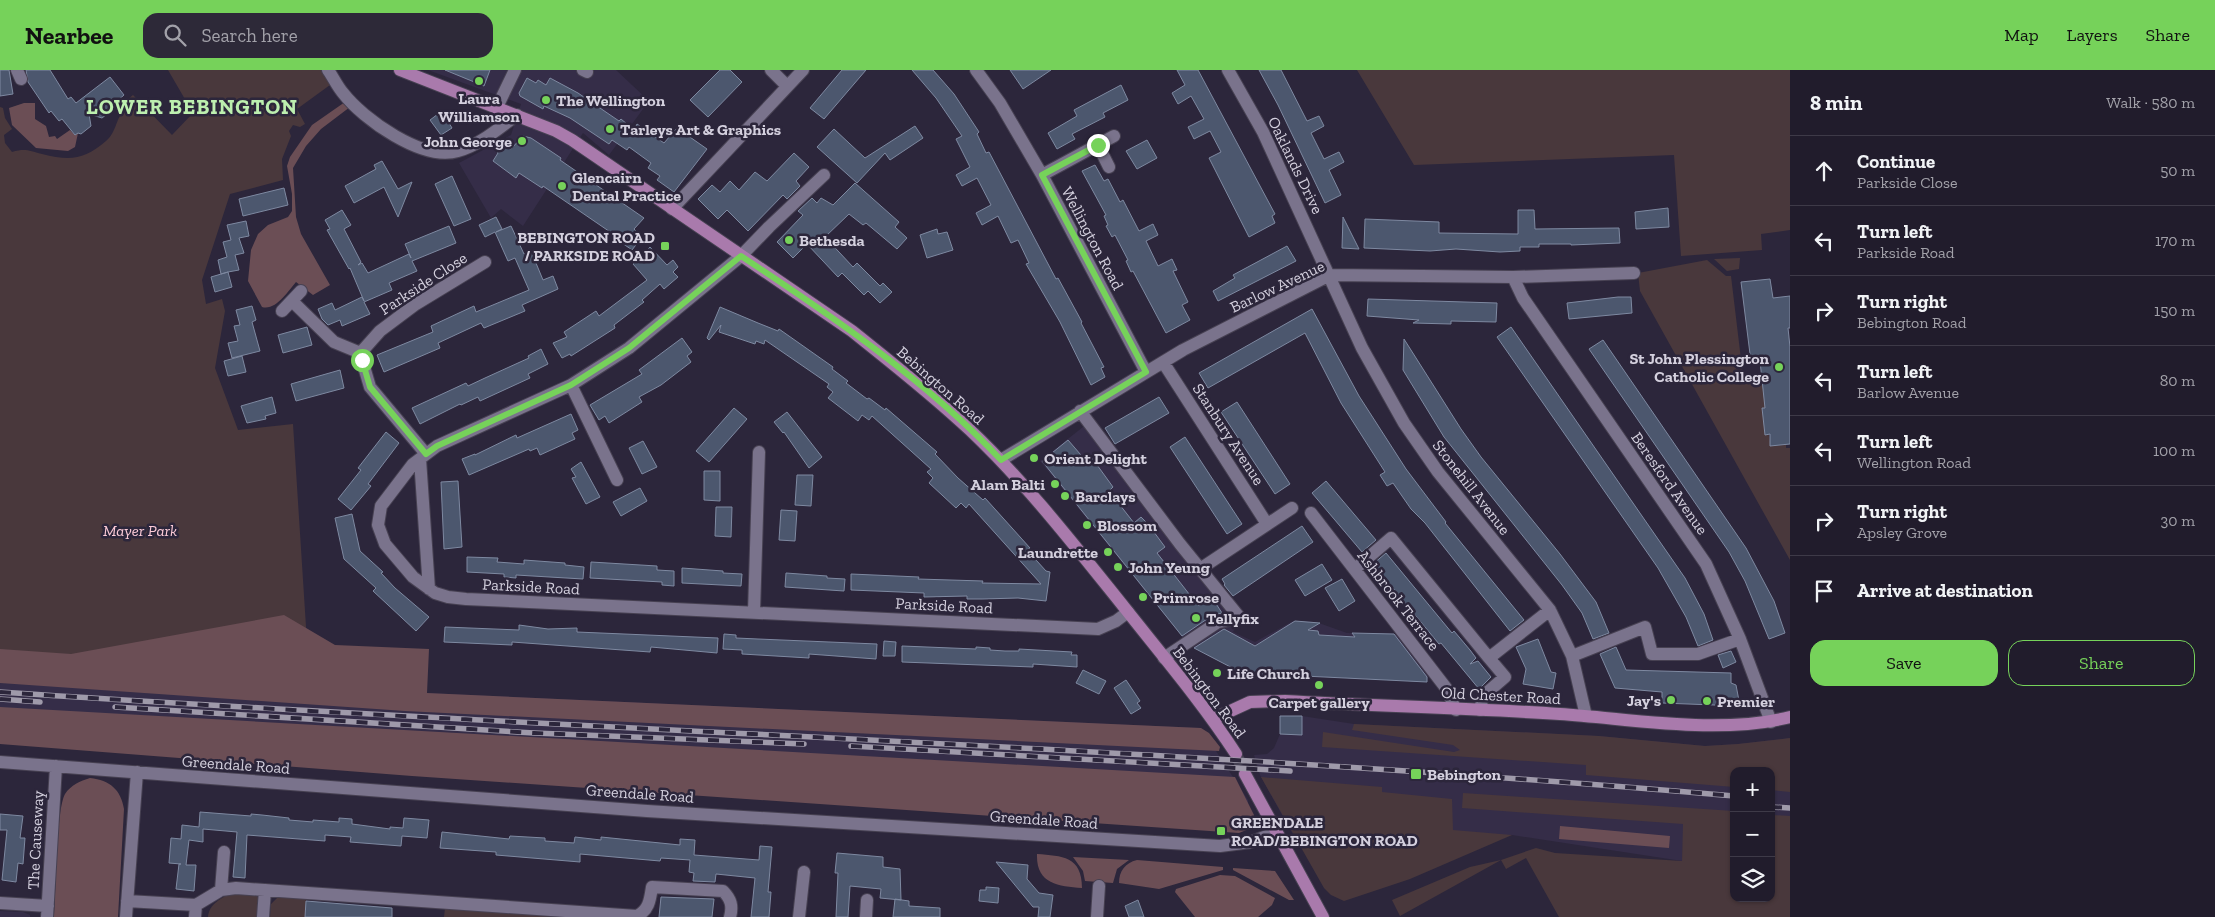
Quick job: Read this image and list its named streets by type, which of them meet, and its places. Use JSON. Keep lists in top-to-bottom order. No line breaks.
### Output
{"streets":{"main road":["Bebington Road","Old Chester Road"],"street":["Oaklands Drive","Wellington Road","Parkside Close","Barlow Avenue","Stanbury Avenue","Beresford Avenue","Stonehill Avenue","Parkside Road","Ashbrook Terrace","Greendale Road","The Causeway"]},"crossings":[["Oaklands Drive","Barlow Avenue"],["Oaklands Drive","Stonehill Avenue"],["Wellington Road","Barlow Avenue"],["Barlow Avenue","Bebington Road"],["Barlow Avenue","Stanbury Avenue"],["Barlow Avenue","Beresford Avenue"],["Barlow Avenue","Stonehill Avenue"],["Bebington Road","Parkside Road"],["Bebington Road","Old Chester Road"],["Beresford Avenue","Old Chester Road"],["Stonehill Avenue","Old Chester Road"],["Ashbrook Terrace","Old Chester Road"],["Greendale Road","The Causeway"]],"districts":["LOWER BEBINGTON"],"parks":["Mayer Park"],"places":{"other":["Laura Williamson","The Wellington","Tarleys Art & Graphics","John George","Glencairn Dental Practice","Bethesda","St John Plessington Catholic College","Orient Delight","Alam Balti","Barclays","Blossom","Laundrette","John Yeung","Primrose","Tellyfix","Life Church","Carpet gallery","Jay's","Premier"],"transit":["BEBINGTON ROAD / PARKSIDE ROAD","Bebington","GREENDALE ROAD/BEBINGTON ROAD"]},"page":{"header":"Nearbee","search":"Search here","nav":["Map","Layers","Share"],"heading":["8 min","Walk · 580 m"],"list":[["Continue","Parkside Close","50 m"],["Turn left","Parkside Road","170 m"],["Turn right","Bebington Road","150 m"],["Turn left","Barlow Avenue","80 m"],["Turn left","Wellington Road","100 m"],["Turn right","Apsley Grove","30 m"],"Arrive at destination"],"buttons":["Save","Share"],"map_buttons":["+","−"]}}
